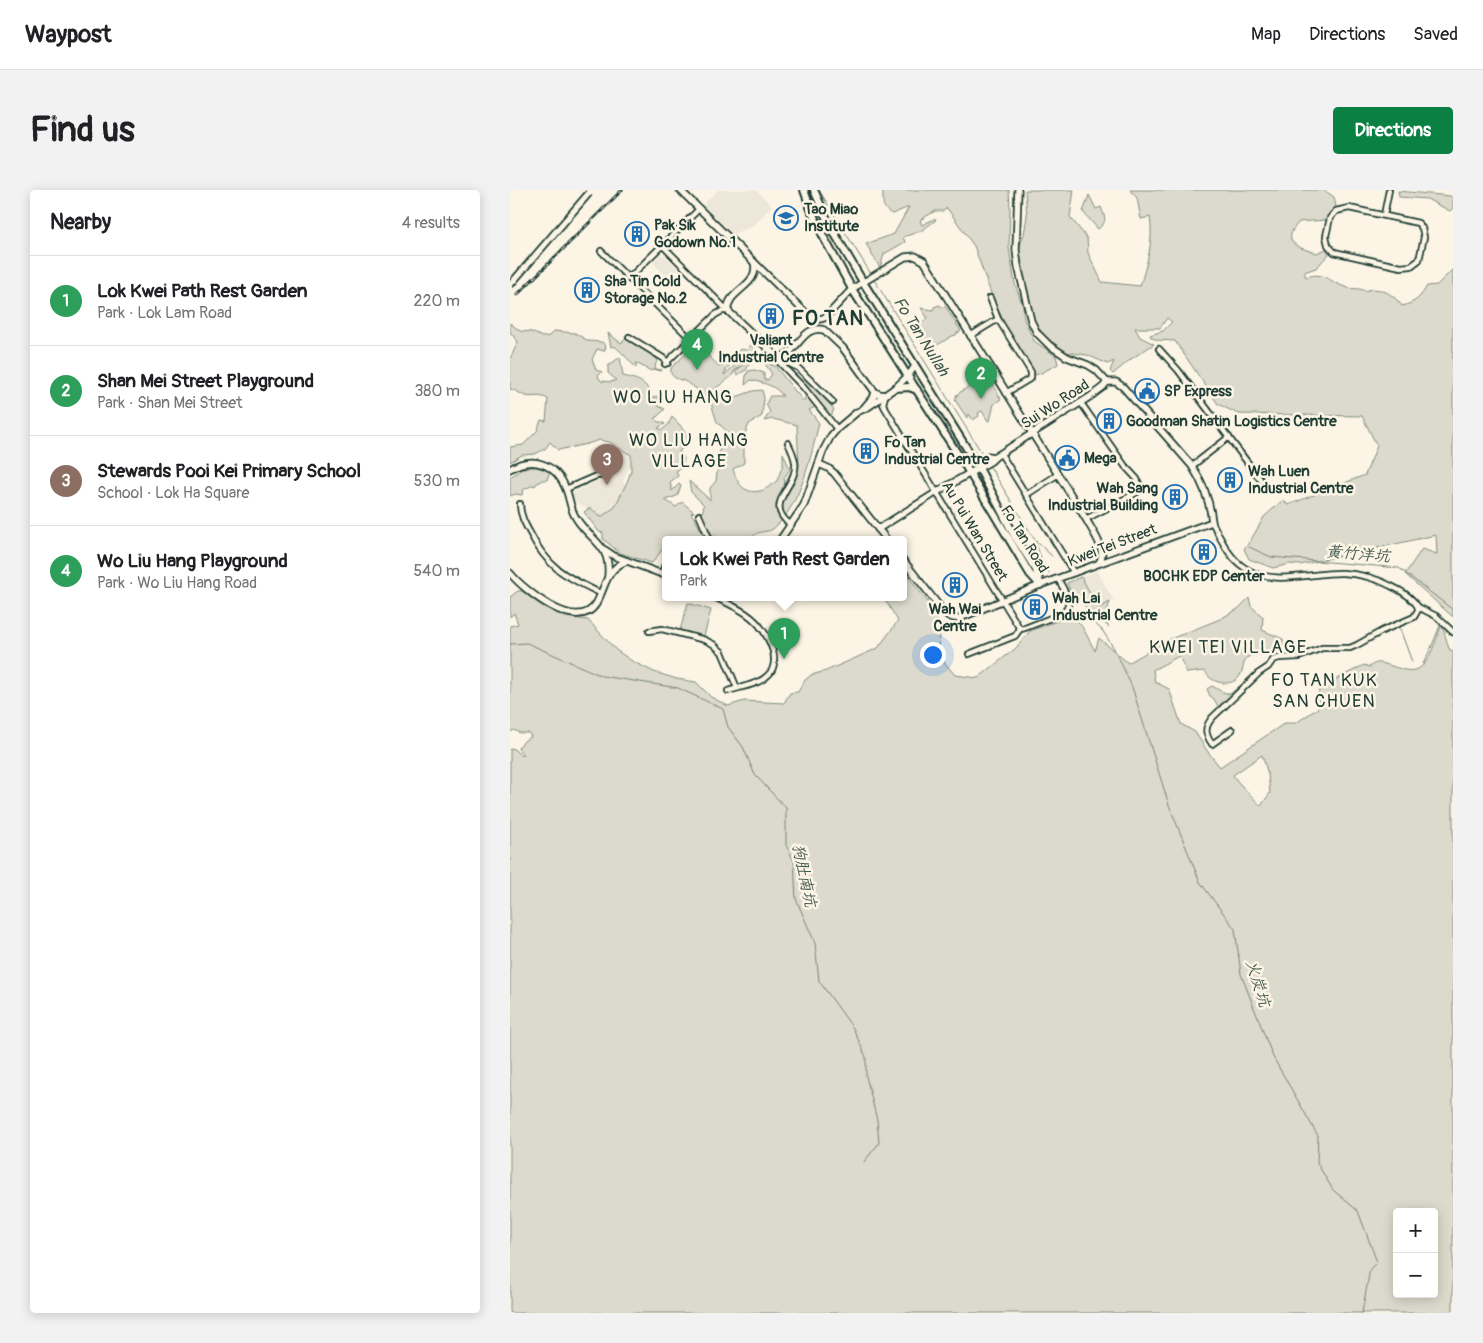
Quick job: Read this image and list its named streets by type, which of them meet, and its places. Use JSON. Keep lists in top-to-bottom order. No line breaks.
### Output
{"streets":{"main road":["Fo Tan Road"],"street":["Sui Wo Road","Au Pui Wan Street","Kwei Tei Street"]},"crossings":[["Sui Wo Road","Au Pui Wan Street"],["Sui Wo Road","Fo Tan Road"],["Au Pui Wan Street","Kwei Tei Street"],["Fo Tan Road","Kwei Tei Street"]],"districts":["FO TAN","WO LIU HANG","WO LIU HANG VILLAGE","KWEI TEI VILLAGE","FO TAN KUK SAN CHUEN"],"water":["Fo Tan Nullah","黃竹洋坑","狗肚南坑","火炭坑"],"places":{"school or university":["Tao Miao Institute"],"building":["Pak Sik Godown No.1","Sha Tin Cold Storage No.2","Valiant Industrial Centre","Goodman Shatin Logistics Centre","Fo Tan Industrial Centre","Wah Luen Industrial Centre","Wah Sang Industrial Building","BOCHK EDP Center","Wah Wai Centre","Wah Lai Industrial Centre"],"public building":["SP Express","Mega"]},"page":{"header":"Waypost","nav":["Map","Directions","Saved"],"buttons":"Directions","title":"Find us","heading":["Nearby","4 results"],"list":[{"mark":"1","name":"Lok Kwei Path Rest Garden","note":"Park · Lok Lam Road","value":"220 m"},{"mark":"2","name":"Shan Mei Street Playground","note":"Park · Shan Mei Street","value":"380 m"},{"mark":"3","name":"Stewards Pooi Kei Primary School","note":"School · Lok Ha Square","value":"530 m"},{"mark":"4","name":"Wo Liu Hang Playground","note":"Park · Wo Liu Hang Road","value":"540 m"}],"pins":["4","2","3","1"],"popup":["Lok Kwei Path Rest Garden","Park"],"map_buttons":["+","−"]}}
